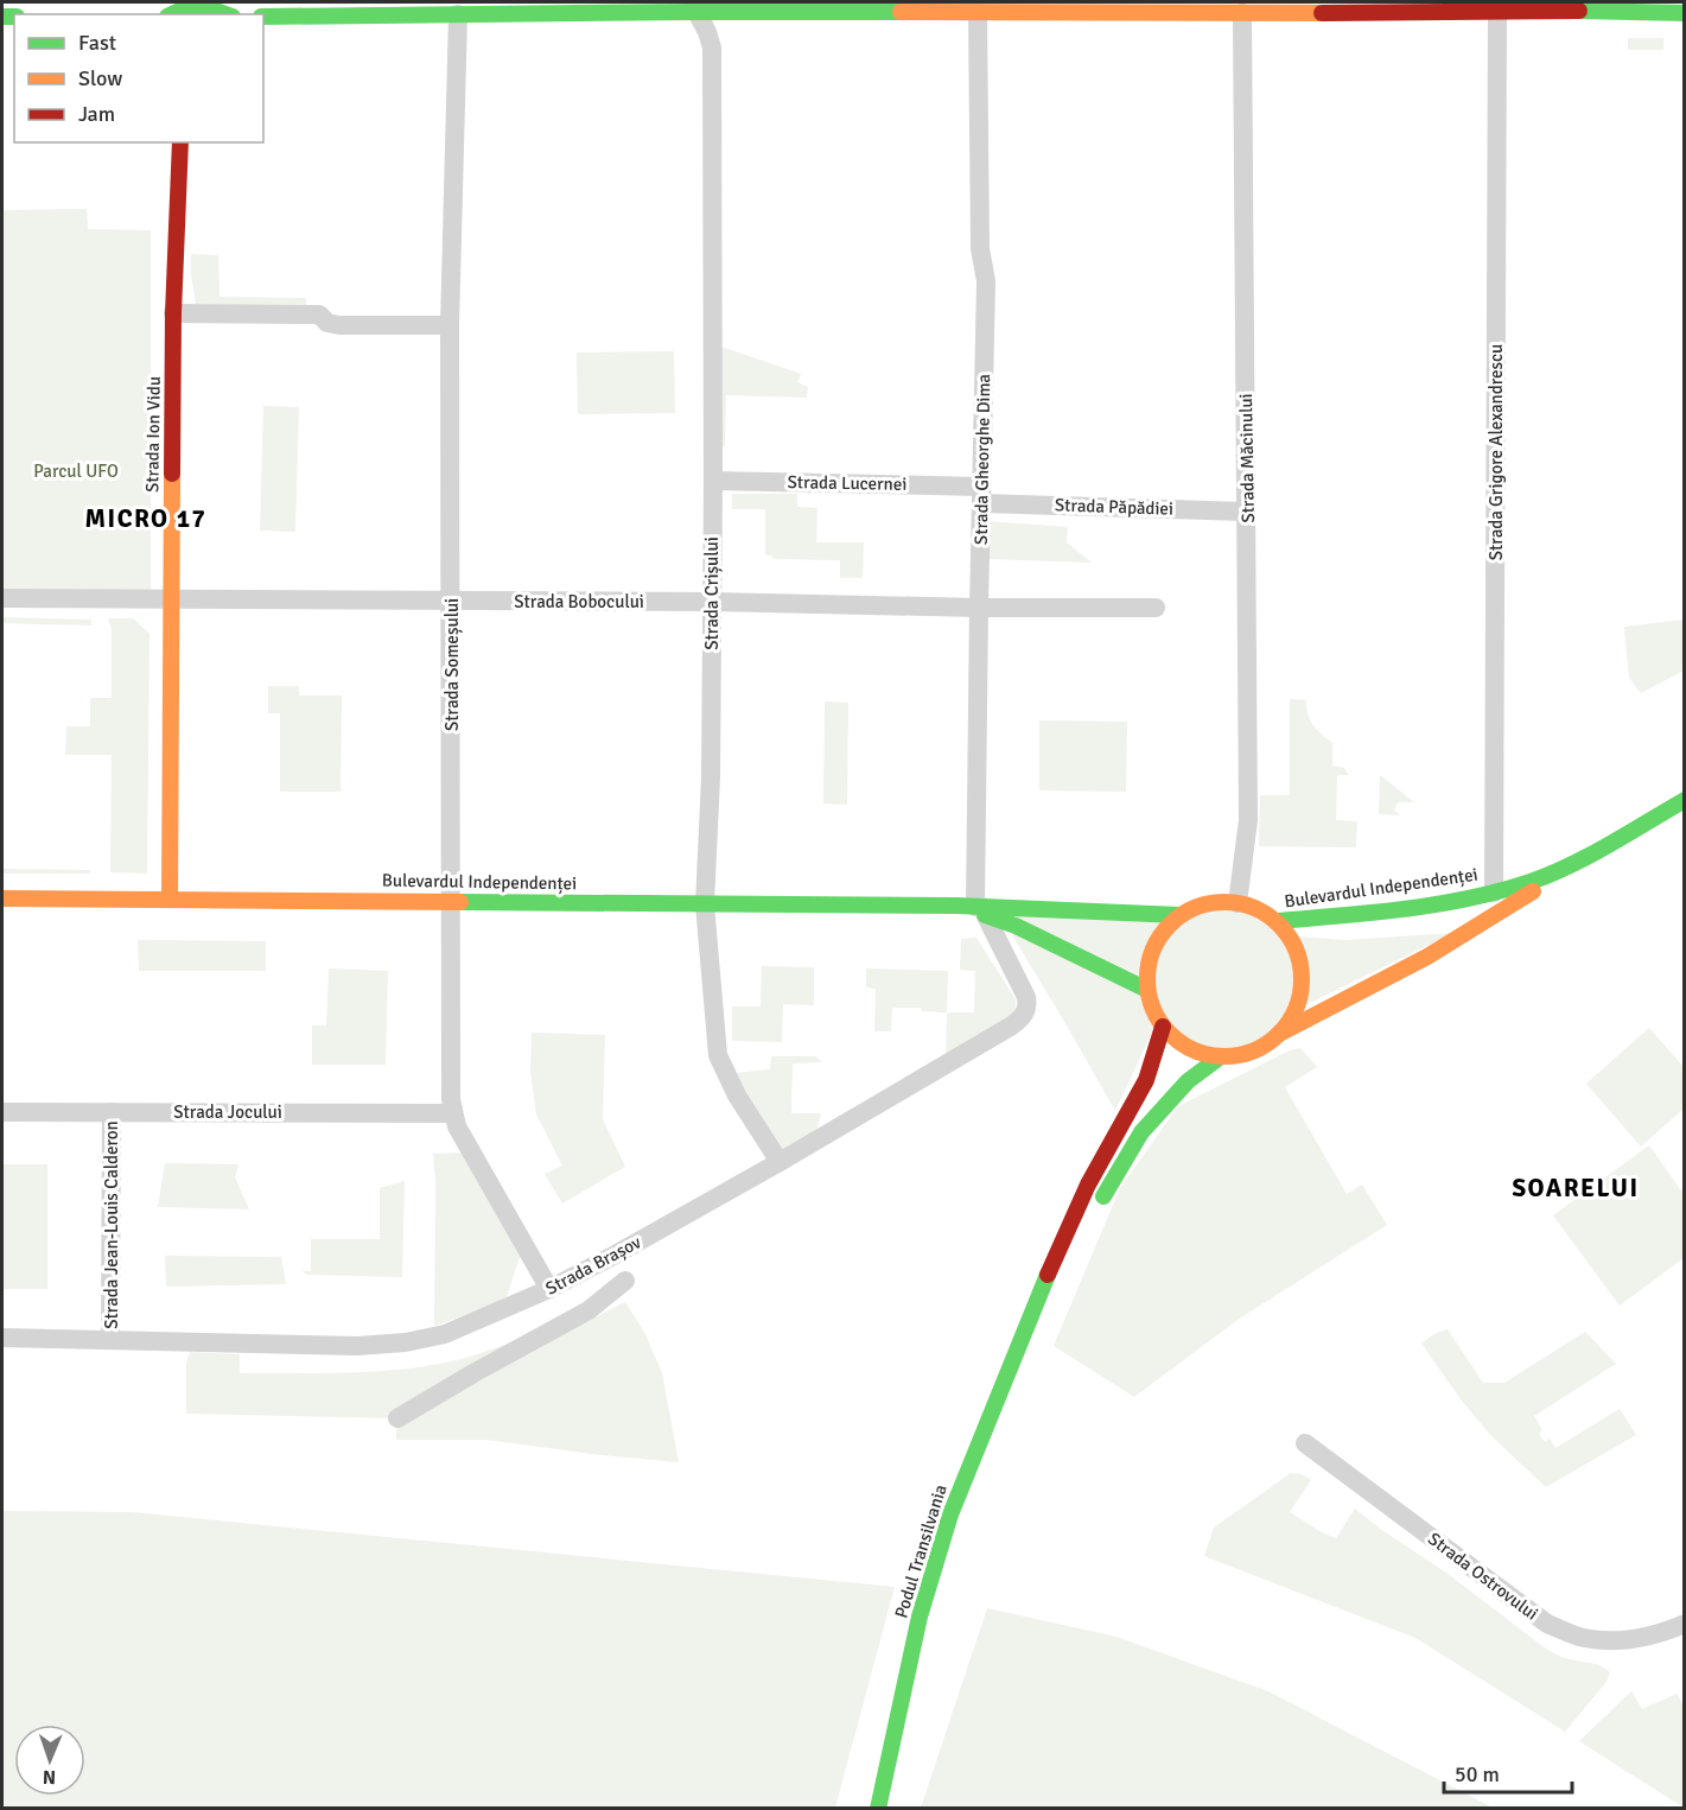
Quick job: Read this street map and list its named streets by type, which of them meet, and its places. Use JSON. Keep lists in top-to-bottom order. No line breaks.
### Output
{"streets":{"main road":["Strada Ion Vidu","Bulevardul Independenței","Podul Transilvania"],"street":["Strada Grigore Alexandrescu","Strada Măcinului","Strada Gheorghe Dima","Strada Lucernei","Strada Păpădiei","Strada Crișului","Strada Bobocului","Strada Someșului","Strada Jocului","Strada Jean-Louis Calderon","Strada Brașov","Strada Ostrovului"]},"crossings":[["Strada Ion Vidu","Strada Bobocului"],["Strada Ion Vidu","Bulevardul Independenței"],["Strada Grigore Alexandrescu","Bulevardul Independenței"],["Strada Măcinului","Strada Păpădiei"],["Strada Măcinului","Bulevardul Independenței"],["Strada Gheorghe Dima","Strada Lucernei"],["Strada Gheorghe Dima","Strada Păpădiei"],["Strada Gheorghe Dima","Strada Bobocului"],["Strada Gheorghe Dima","Bulevardul Independenței"],["Strada Gheorghe Dima","Strada Brașov"],["Strada Lucernei","Strada Păpădiei"],["Strada Lucernei","Strada Crișului"],["Strada Crișului","Strada Bobocului"],["Strada Crișului","Bulevardul Independenței"],["Strada Crișului","Strada Brașov"],["Strada Bobocului","Strada Someșului"],["Strada Someșului","Bulevardul Independenței"],["Strada Someșului","Strada Jocului"],["Strada Someșului","Strada Brașov"],["Bulevardul Independenței","Strada Brașov"],["Strada Jocului","Strada Jean-Louis Calderon"],["Strada Jean-Louis Calderon","Strada Brașov"]],"districts":["MICRO 17","SOARELUI"],"parks":["Parcul UFO"],"legend":["Fast","Slow","Jam"],"scale_bar":"50 m","north":"bottom"}
